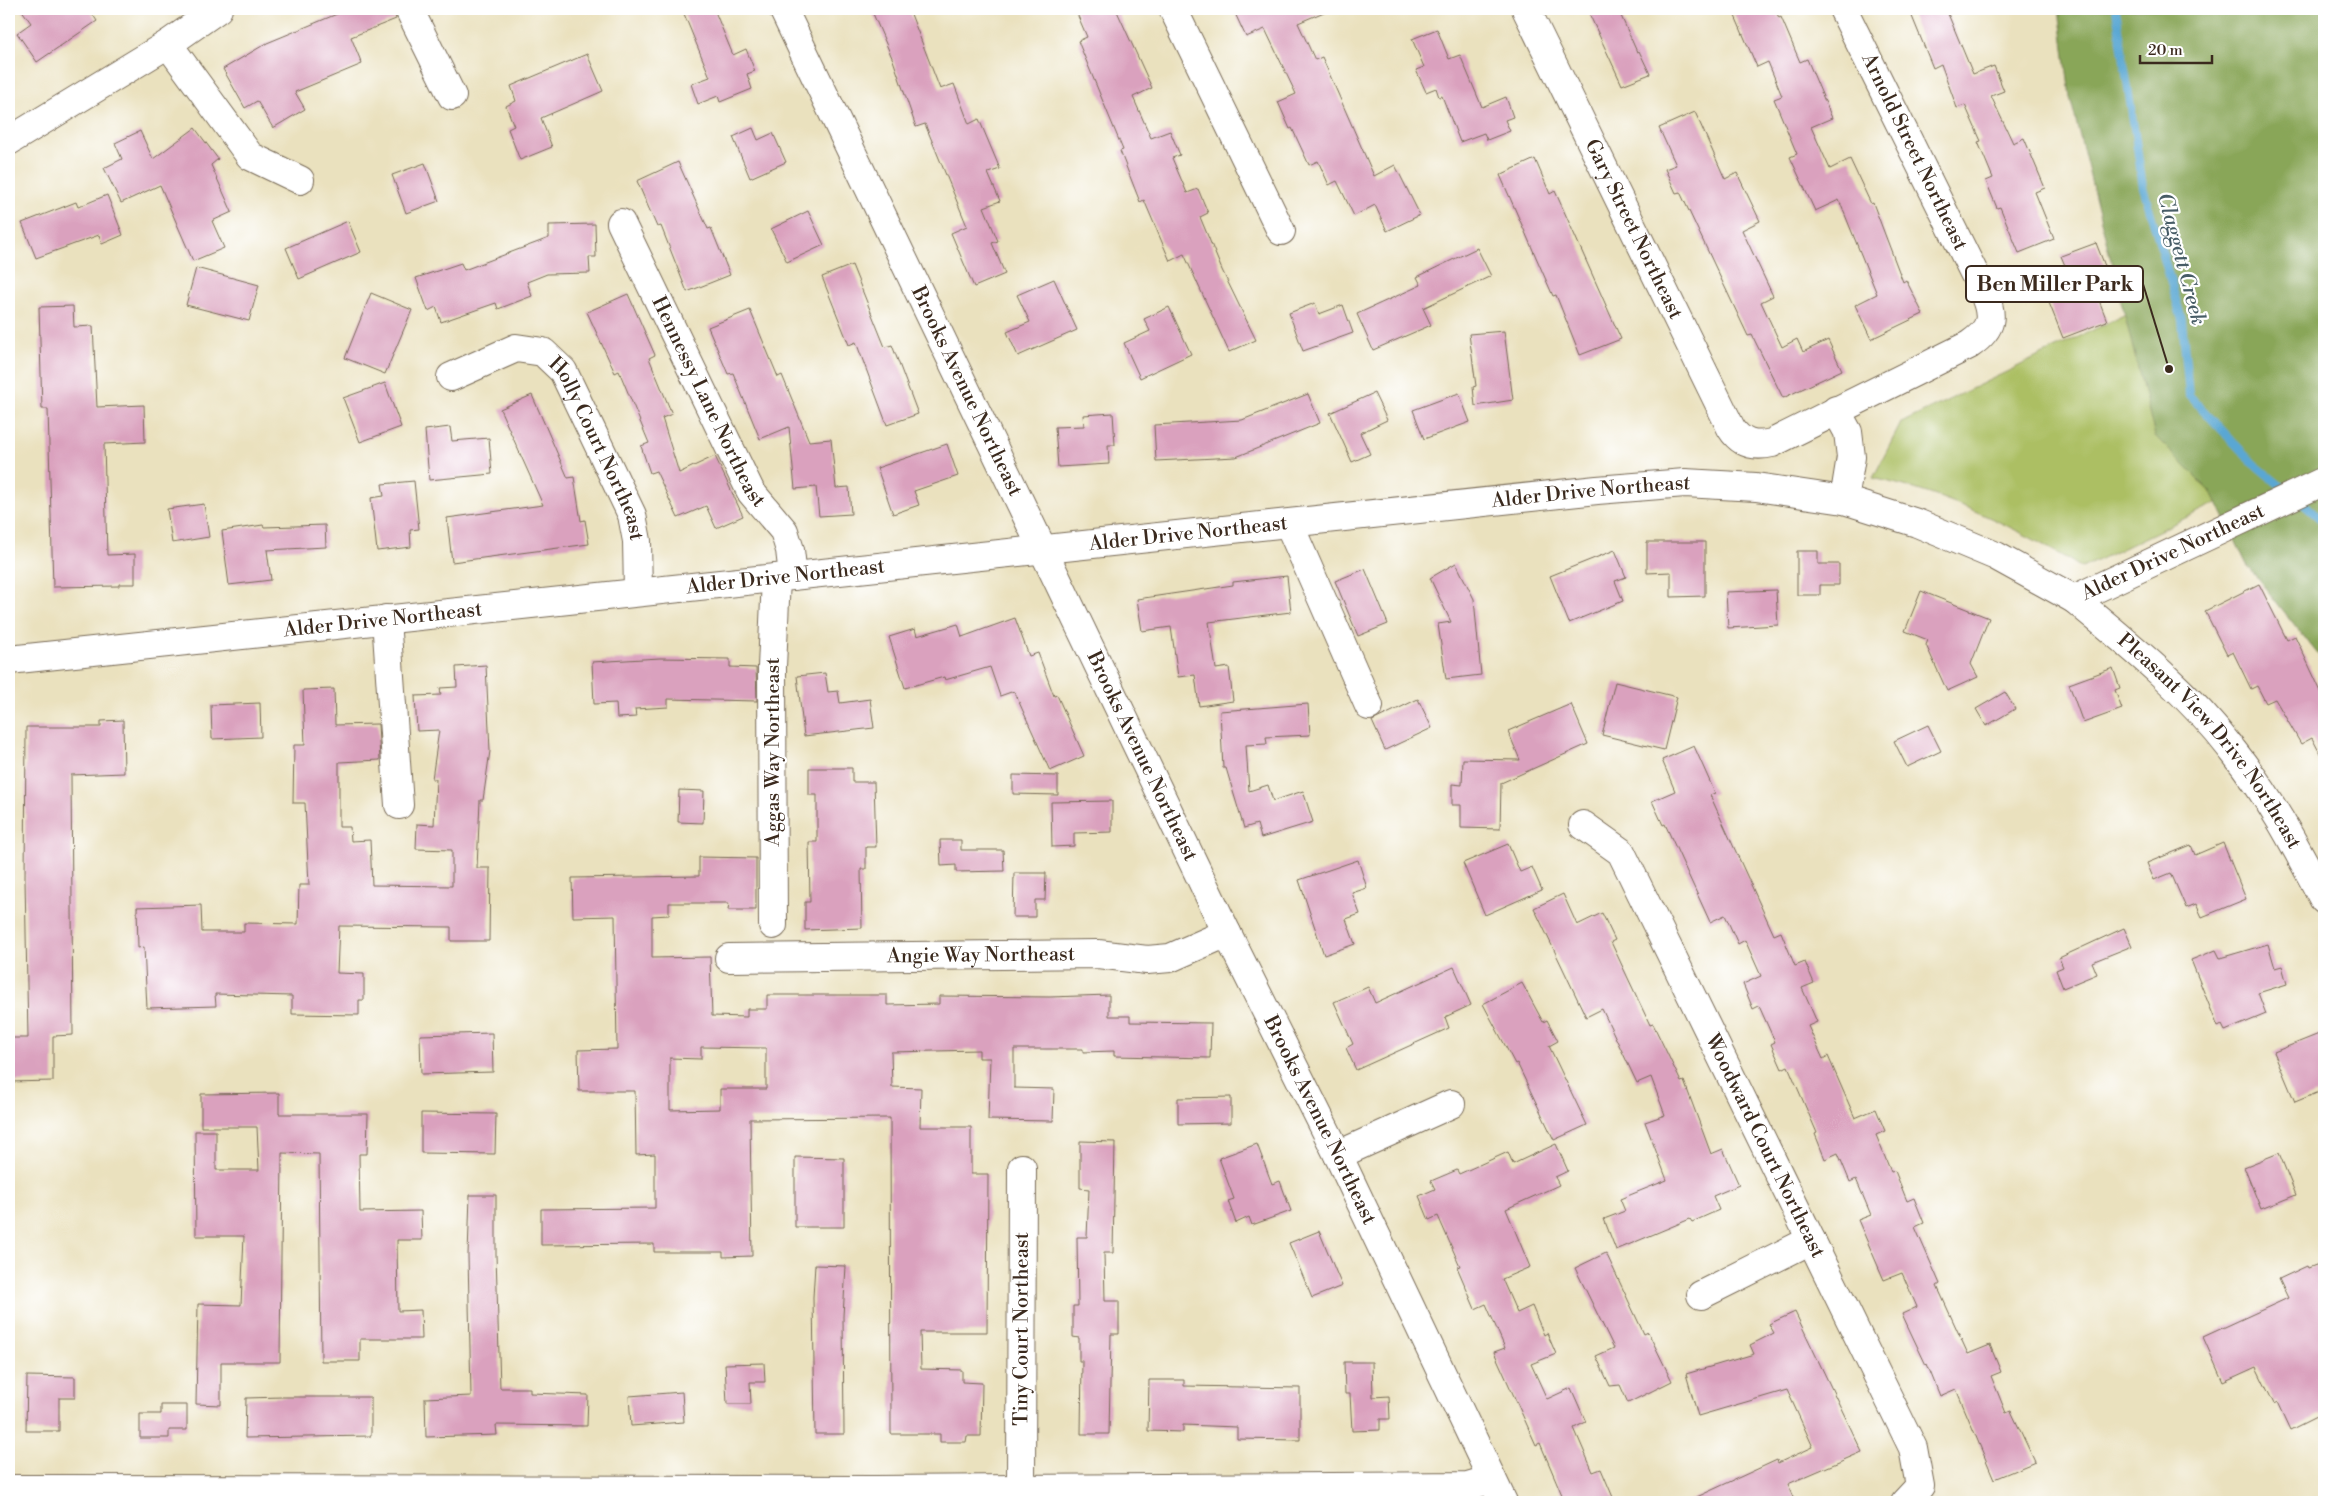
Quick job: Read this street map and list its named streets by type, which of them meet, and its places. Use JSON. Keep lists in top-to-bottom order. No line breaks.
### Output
{"streets":{"street":["Arnold Street Northeast","Gary Street Northeast","Brooks Avenue Northeast","Hennessy Lane Northeast","Holly Court Northeast","Alder Drive Northeast","Pleasant View Drive Northeast","Aggas Way Northeast","Angie Way Northeast","Woodward Court Northeast","Tiny Court Northeast"]},"crossings":[["Arnold Street Northeast","Gary Street Northeast"],["Brooks Avenue Northeast","Alder Drive Northeast"],["Brooks Avenue Northeast","Angie Way Northeast"],["Hennessy Lane Northeast","Alder Drive Northeast"],["Hennessy Lane Northeast","Aggas Way Northeast"],["Holly Court Northeast","Alder Drive Northeast"],["Alder Drive Northeast","Pleasant View Drive Northeast"],["Alder Drive Northeast","Aggas Way Northeast"]],"water":["Claggett Creek"],"places":["Ben Miller Park"],"scale_bar":"20 m"}
